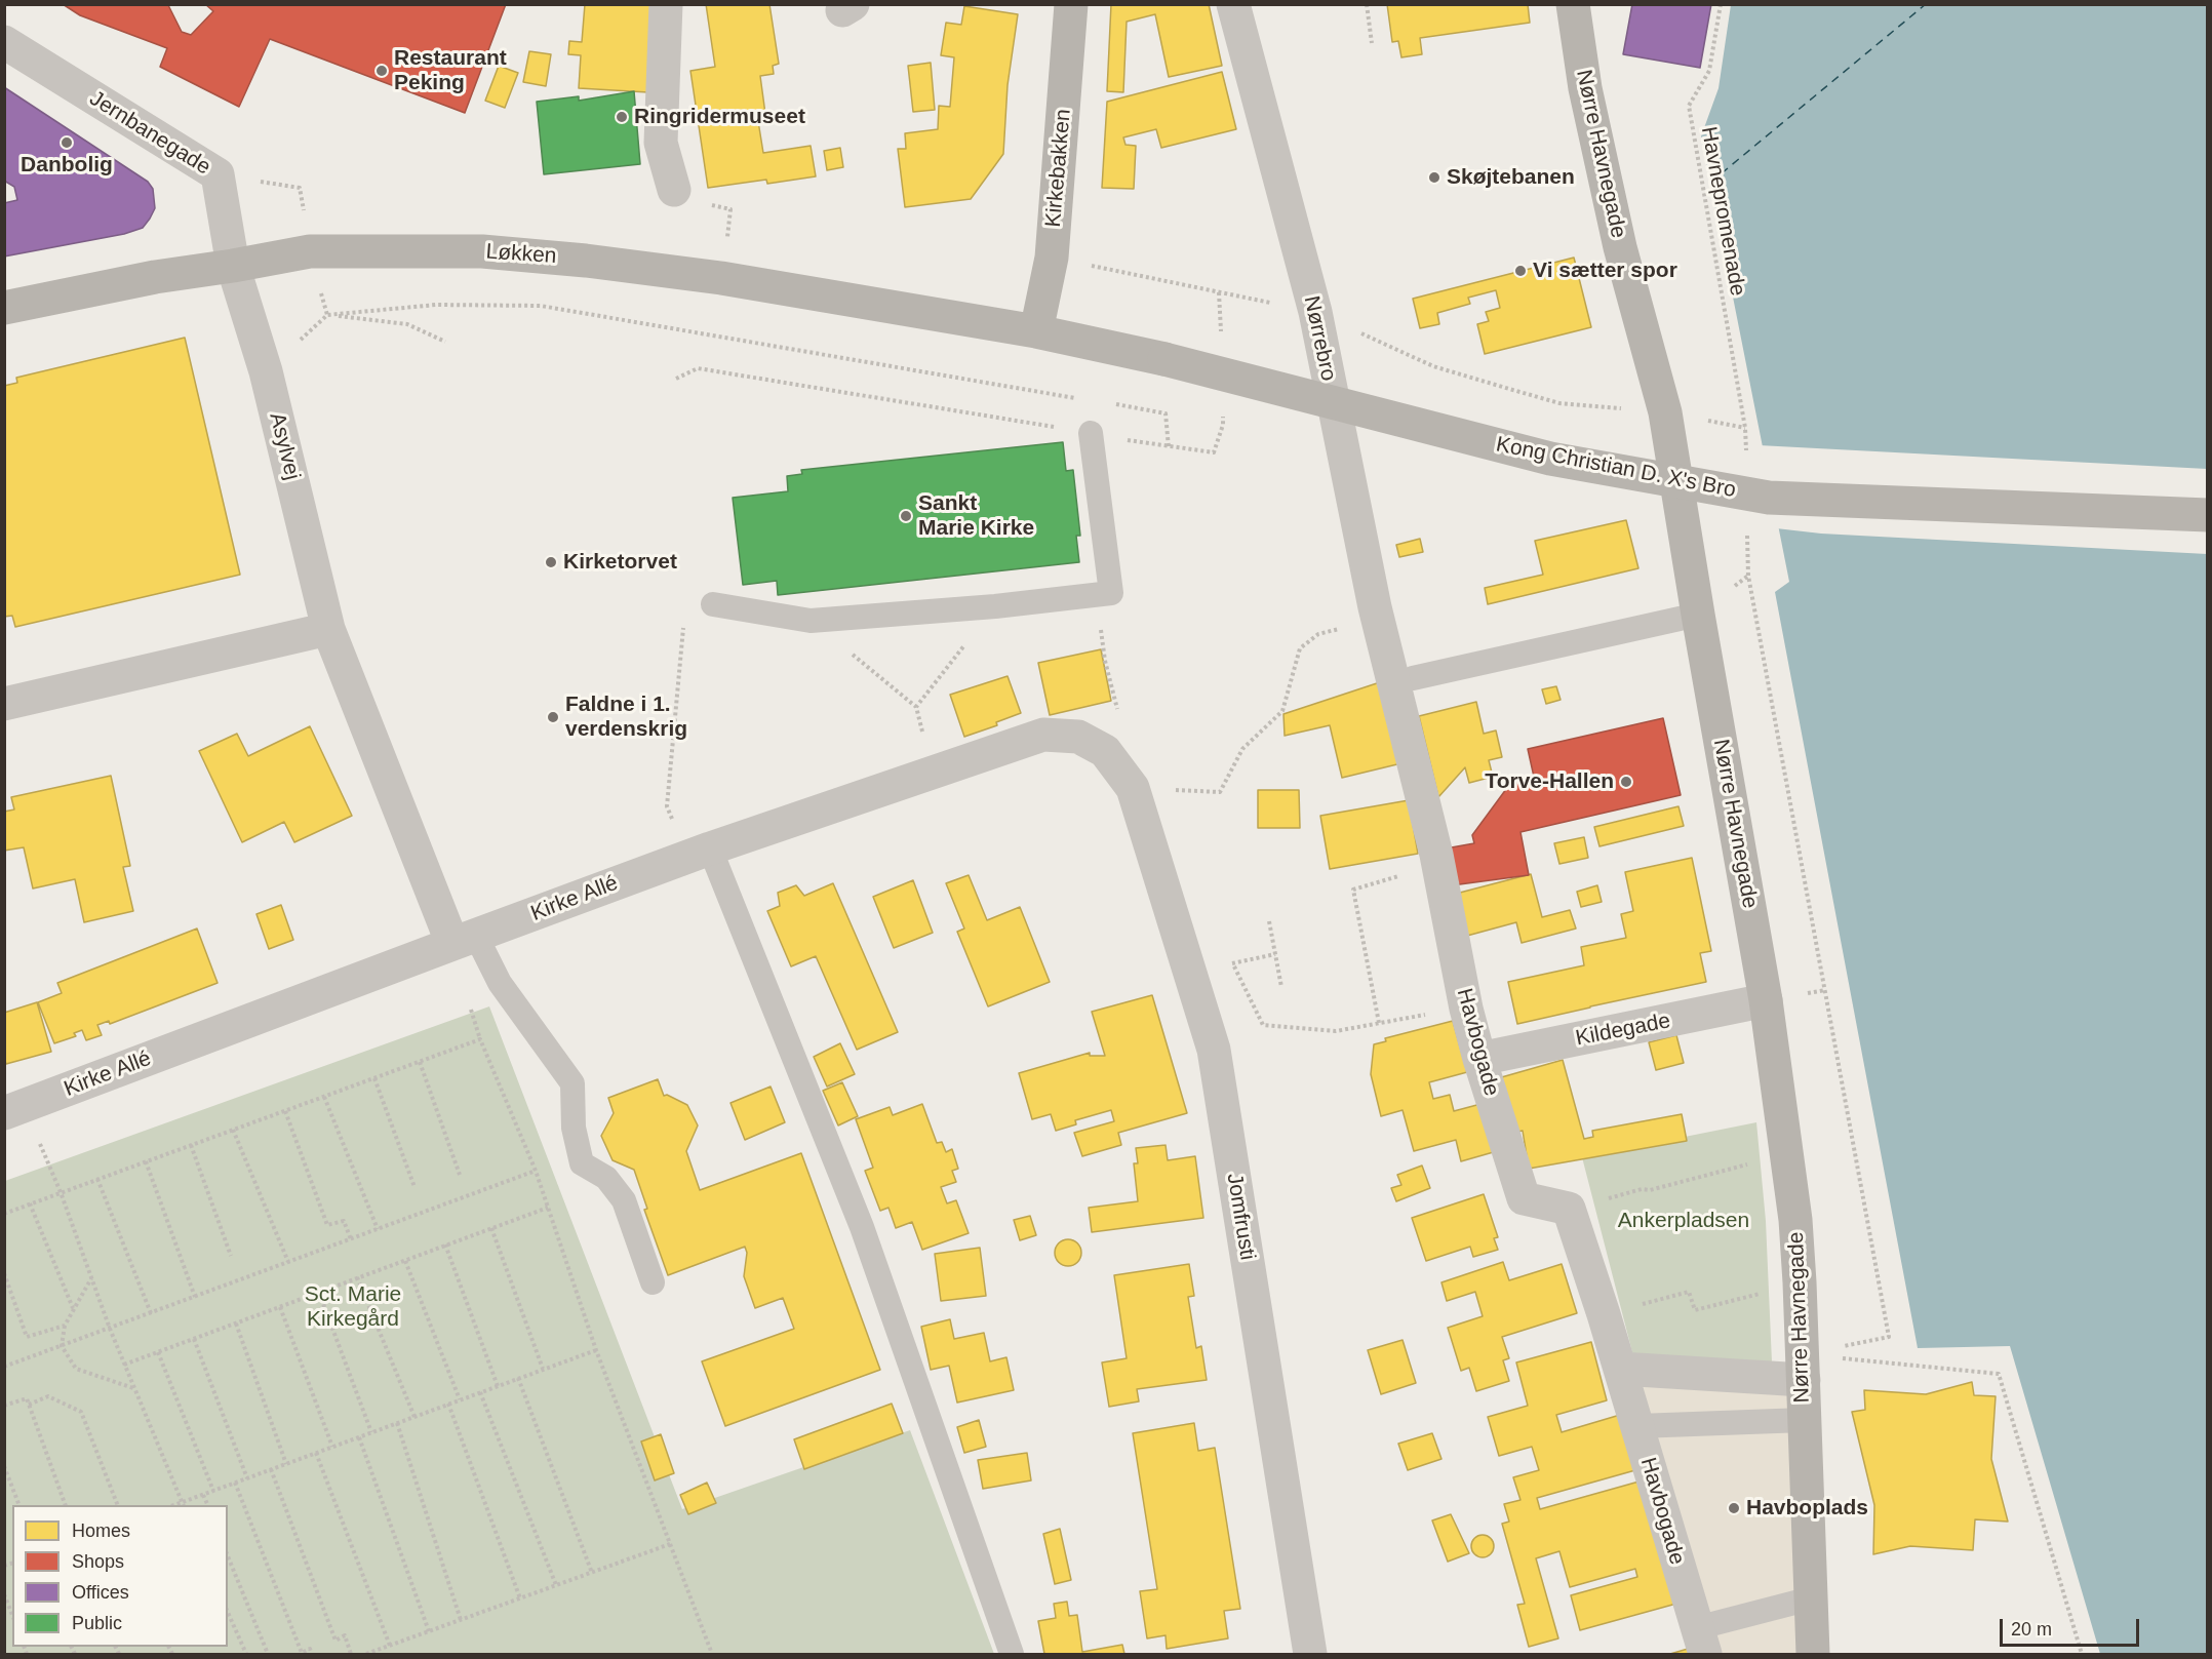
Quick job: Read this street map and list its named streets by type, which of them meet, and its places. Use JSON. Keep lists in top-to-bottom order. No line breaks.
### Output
{"streets":{"street":["Jernbanegade","Nørre Havnegade","Kirkebakken","Løkken","Nørrebro","Asylvej","Kong Christian D. X's Bro","Kirke Allé","Kildegade","Havbogade","Jomfrusti"],"path":["Havnepromenade"]},"crossings":[["Jernbanegade","Løkken"],["Jernbanegade","Asylvej"],["Nørre Havnegade","Havnepromenade"],["Nørre Havnegade","Kildegade"],["Kirkebakken","Løkken"],["Kirkebakken","Kong Christian D. X's Bro"],["Løkken","Asylvej"],["Løkken","Kong Christian D. X's Bro"],["Nørrebro","Havbogade"],["Asylvej","Kirke Allé"],["Kirke Allé","Jomfrusti"],["Kildegade","Havbogade"]],"parks":["Ankerpladsen","Sct. Marie Kirkegård"],"places":["Restaurant Peking","Ringridermuseet","Danbolig","Skøjtebanen","Vi sætter spor","Sankt Marie Kirke","Kirketorvet","Faldne i 1. verdenskrig","Torve-Hallen","Havboplads"],"legend":["Homes","Shops","Offices","Public"],"scale_bar":"20 m"}
